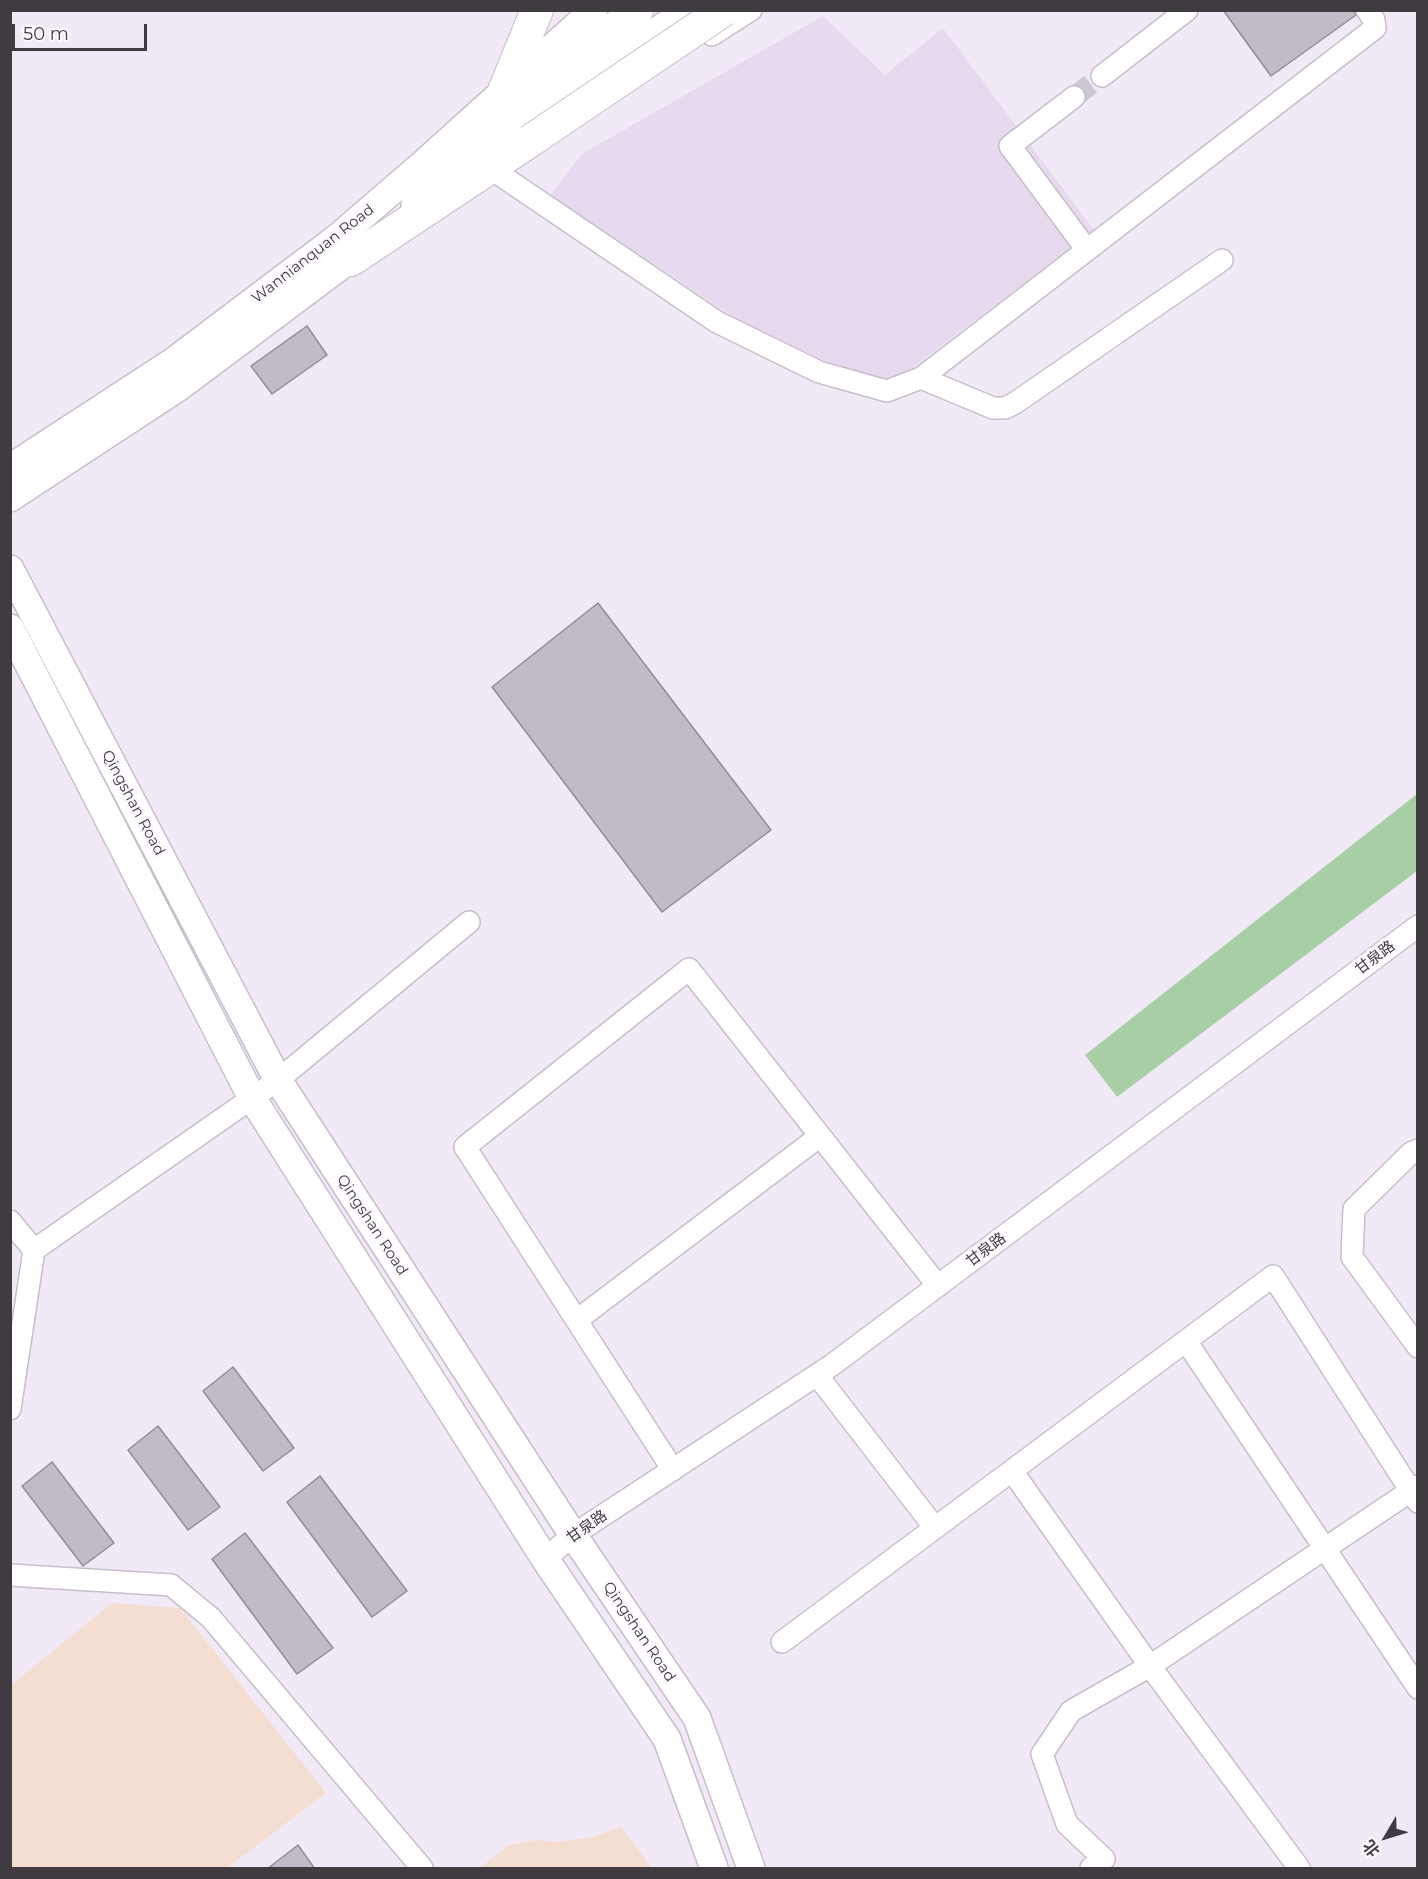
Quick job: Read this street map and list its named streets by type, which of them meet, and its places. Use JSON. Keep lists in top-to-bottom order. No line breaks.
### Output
{"streets":{"main road":["Wannianquan Road","Qingshan Road"],"street":["甘泉路"]},"crossings":[["Qingshan Road","甘泉路"]],"scale_bar":"50 m","north":"bottom left"}
